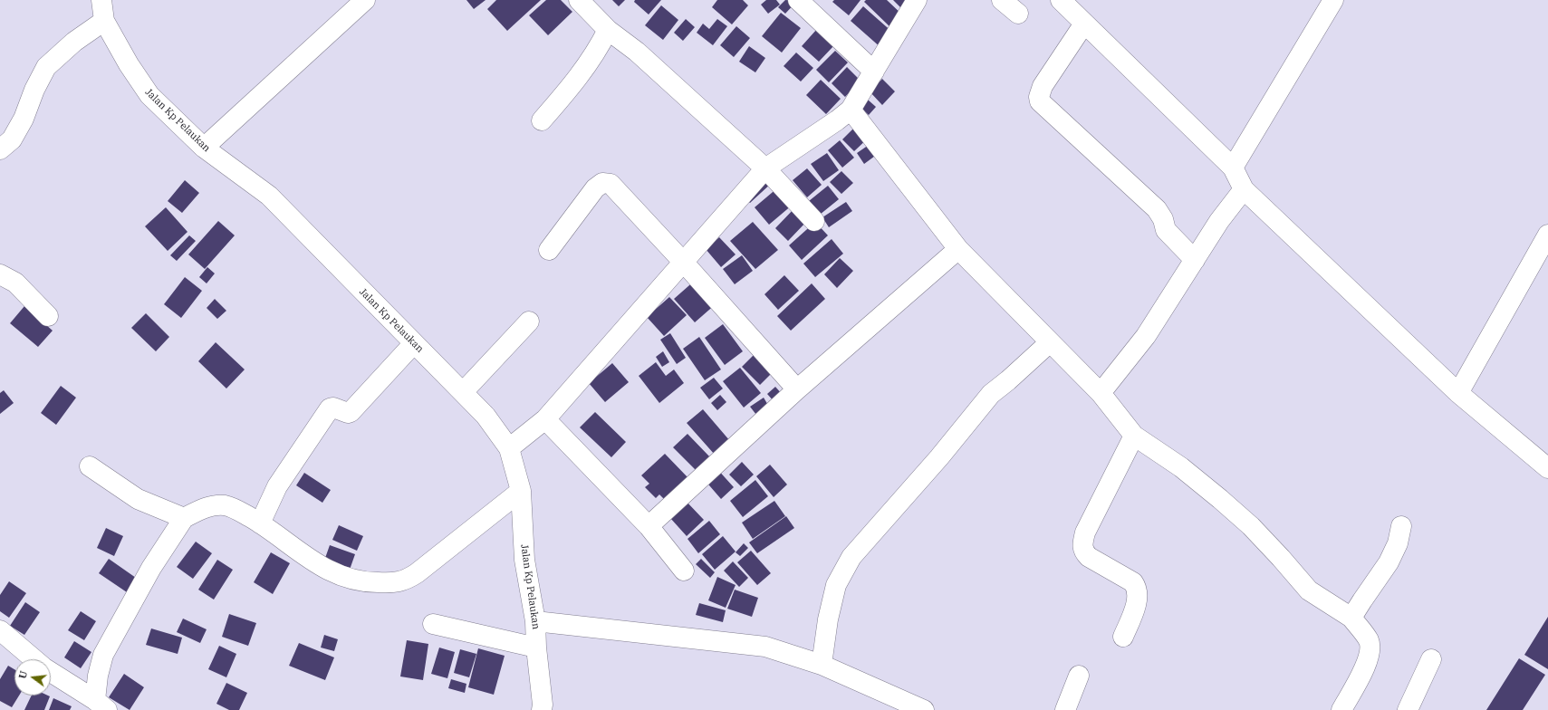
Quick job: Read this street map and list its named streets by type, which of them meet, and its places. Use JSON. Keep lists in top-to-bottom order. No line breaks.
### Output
{"streets":{"street":["Jalan Kp Pelaukan"]},"north":"left"}
